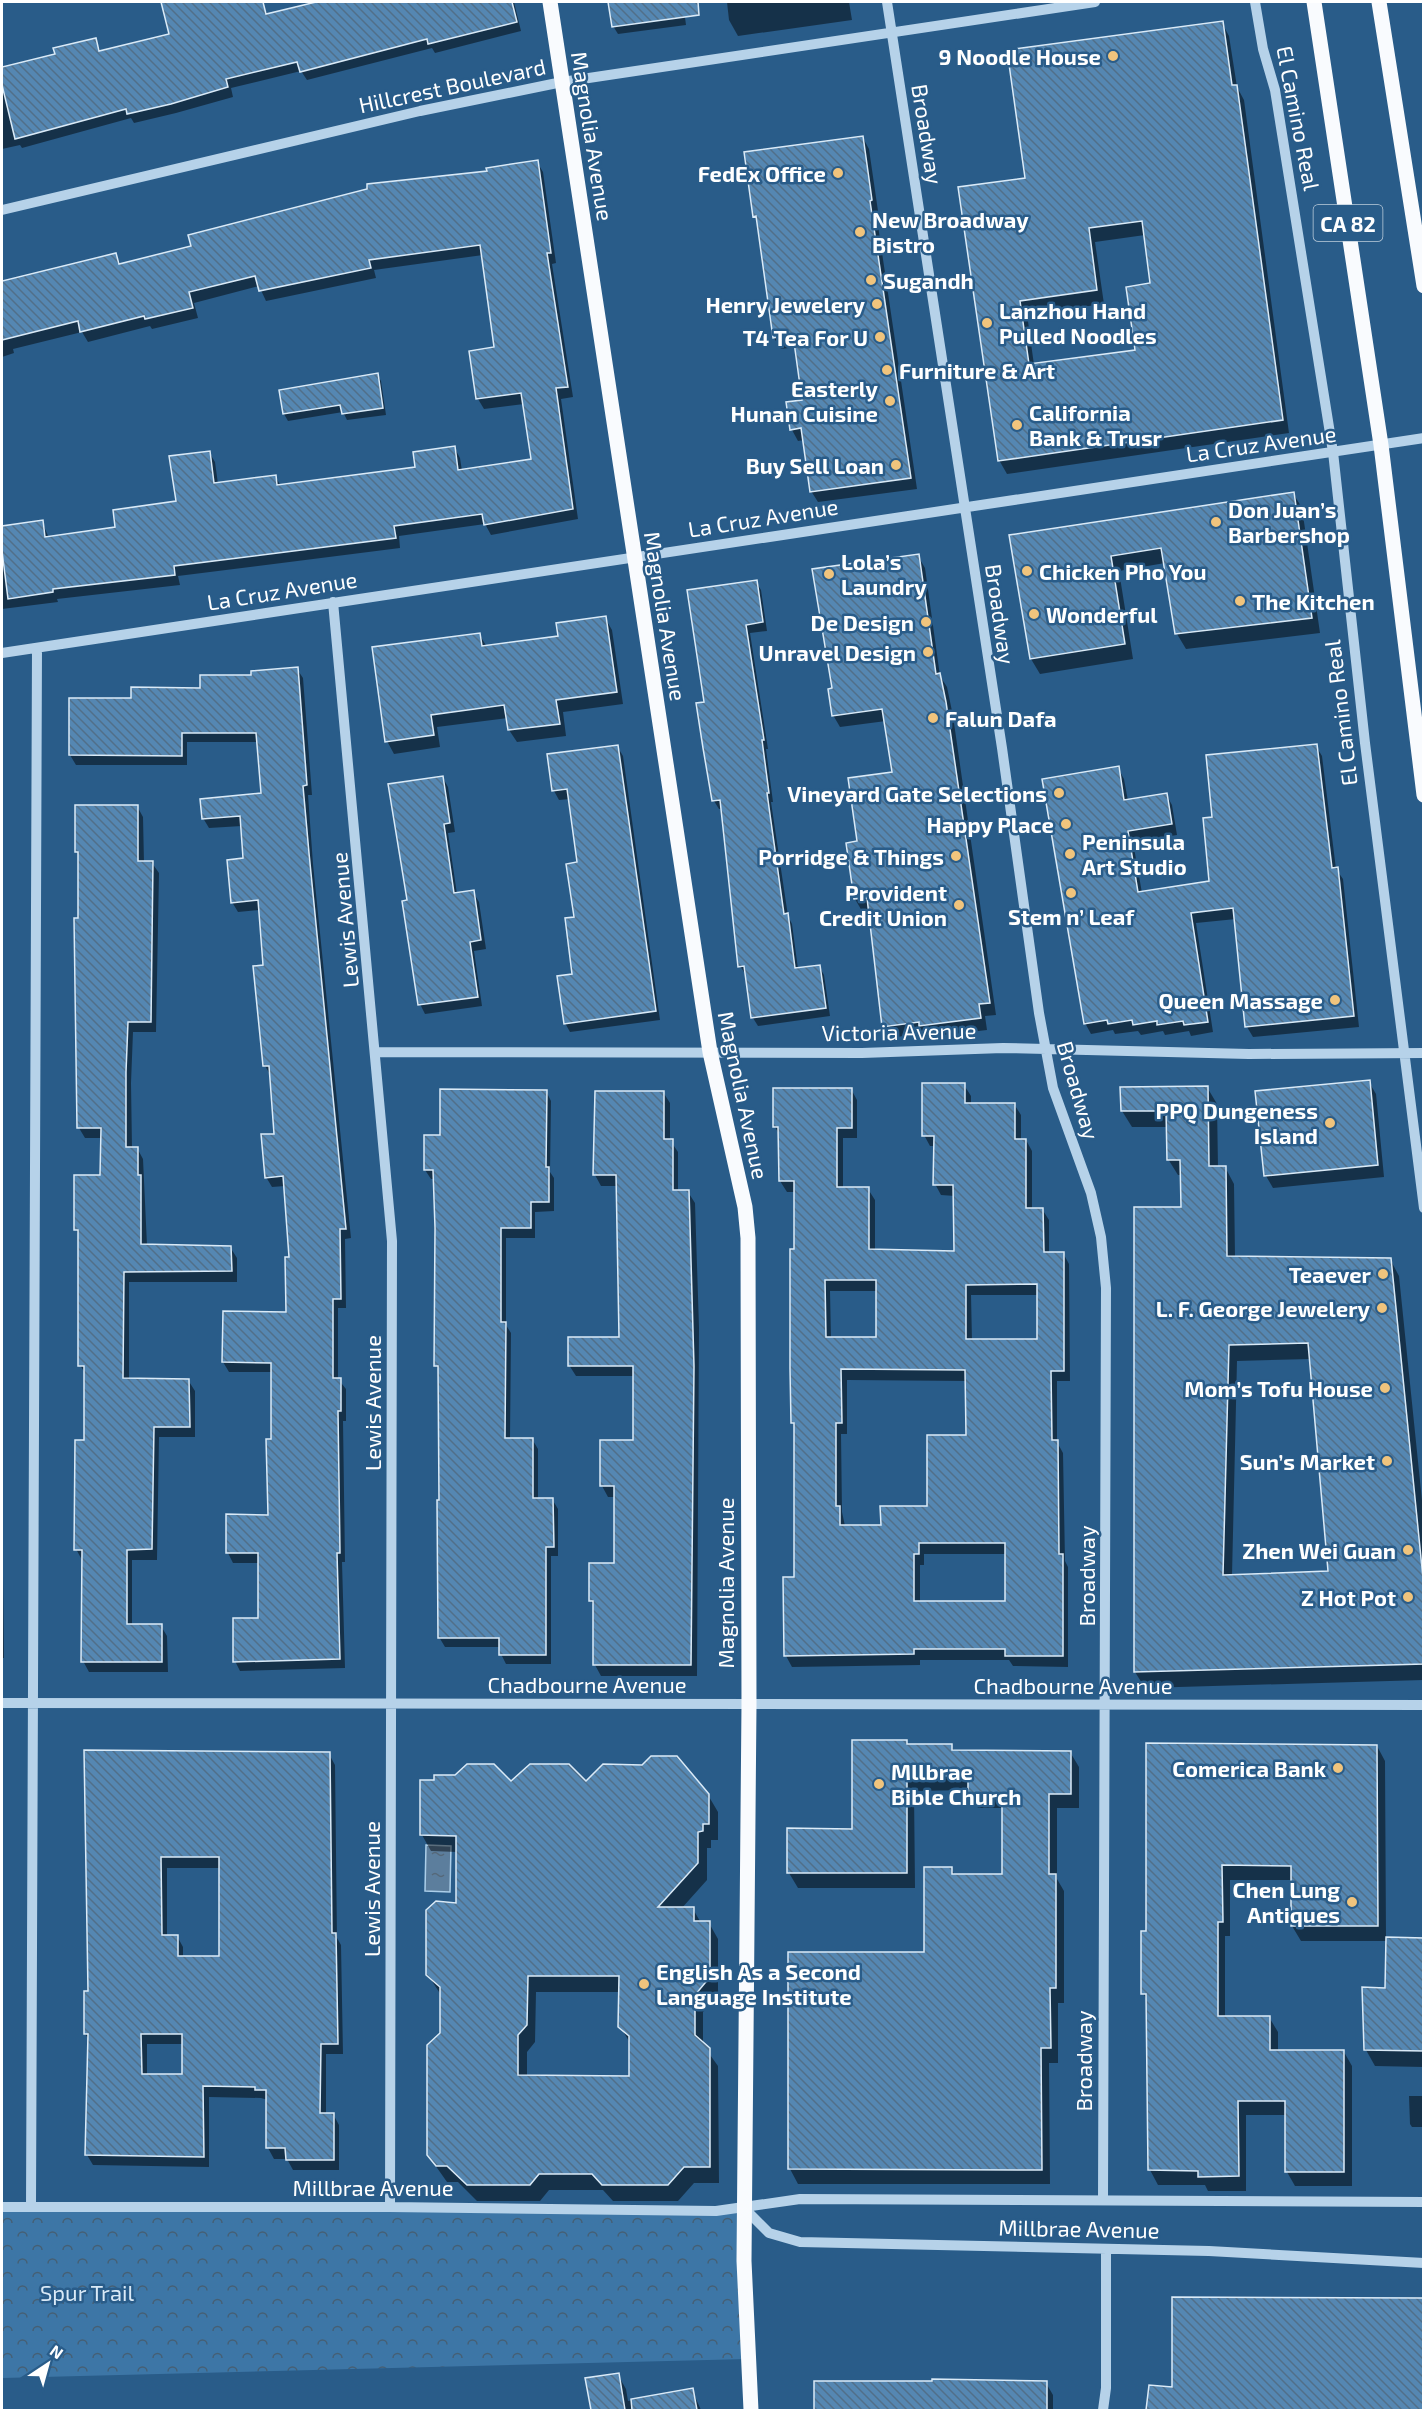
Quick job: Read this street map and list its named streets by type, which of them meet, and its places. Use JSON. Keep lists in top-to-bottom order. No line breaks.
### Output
{"streets":{"main road":["El Camino Real","Magnolia Avenue","CA 82"],"street":["Hillcrest Boulevard","Broadway","La Cruz Avenue","Lewis Avenue","Victoria Avenue","Chadbourne Avenue","Millbrae Avenue"]},"crossings":[["Hillcrest Boulevard","Broadway"],["Hillcrest Boulevard","Magnolia Avenue"],["El Camino Real","La Cruz Avenue"],["El Camino Real","Victoria Avenue"],["Broadway","La Cruz Avenue"],["Broadway","Victoria Avenue"],["Broadway","Chadbourne Avenue"],["Broadway","Millbrae Avenue"],["Magnolia Avenue","La Cruz Avenue"],["Magnolia Avenue","Victoria Avenue"],["Magnolia Avenue","Chadbourne Avenue"],["Magnolia Avenue","Millbrae Avenue"],["La Cruz Avenue","Lewis Avenue"],["Lewis Avenue","Victoria Avenue"],["Lewis Avenue","Chadbourne Avenue"],["Lewis Avenue","Millbrae Avenue"]],"parks":["Spur Trail"],"places":["9 Noodle House","FedEx Office","New Broadway Bistro","Sugandh","Henry Jewelery","Lanzhou Hand Pulled Noodles","T4 Tea For U","Furniture & Art","Easterly Hunan Cuisine","California Bank & Trusr","Buy Sell Loan","Don Juan’s Barbershop","Chicken Pho You","Lola’s Laundry","The Kitchen","Wonderful","De Design","Unravel Design","Falun Dafa","Vineyard Gate Selections","Happy Place","Peninsula Art Studio","Porridge & Things","Stem n’ Leaf","Provident Credit Union","Queen Massage","PPQ Dungeness Island","Teaever","L. F. George Jewelery","Mom’s Tofu House","Sun’s Market","Zhen Wei Guan","Z Hot Pot","Comerica Bank","Mllbrae Bible Church","Chen Lung Antiques","English As a Second Language Institute"],"north":"top right"}
